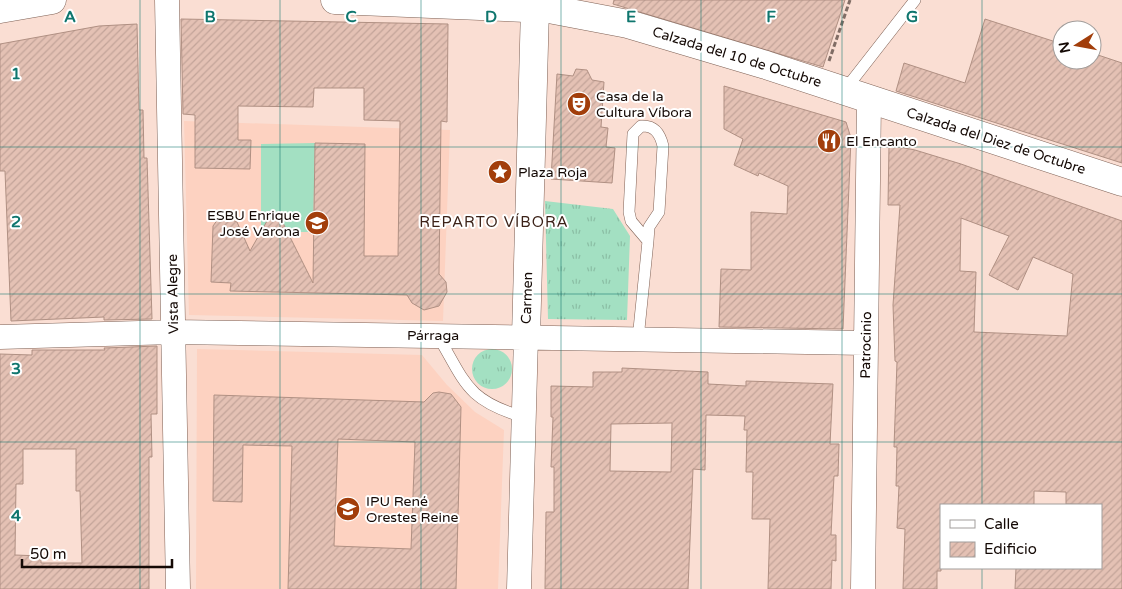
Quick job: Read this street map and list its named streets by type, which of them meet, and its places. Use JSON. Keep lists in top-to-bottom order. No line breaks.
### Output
{"streets":{"main road":["Calzada del 10 de Octubre","Calzada del Diez de Octubre","Carmen"],"street":["Vista Alegre","Párraga","Patrocinio"]},"crossings":[["Calzada del 10 de Octubre","Calzada del Diez de Octubre"],["Calzada del 10 de Octubre","Carmen"],["Calzada del 10 de Octubre","Patrocinio"],["Calzada del Diez de Octubre","Patrocinio"],["Vista Alegre","Párraga"],["Carmen","Párraga"],["Párraga","Patrocinio"]],"districts":["REPARTO VÍBORA"],"places":{"theatre":["Casa de la Cultura Víbora"],"restaurant":["El Encanto"],"place":["Plaza Roja"],"school or university":["ESBU Enrique José Varona","IPU René Orestes Reine"]},"legend":["Calle","Edificio"],"scale_bar":"50 m","north":"left","grid":{"columns":["A","B","C","D","E","F","G"],"rows":["1","2","3","4"]}}
